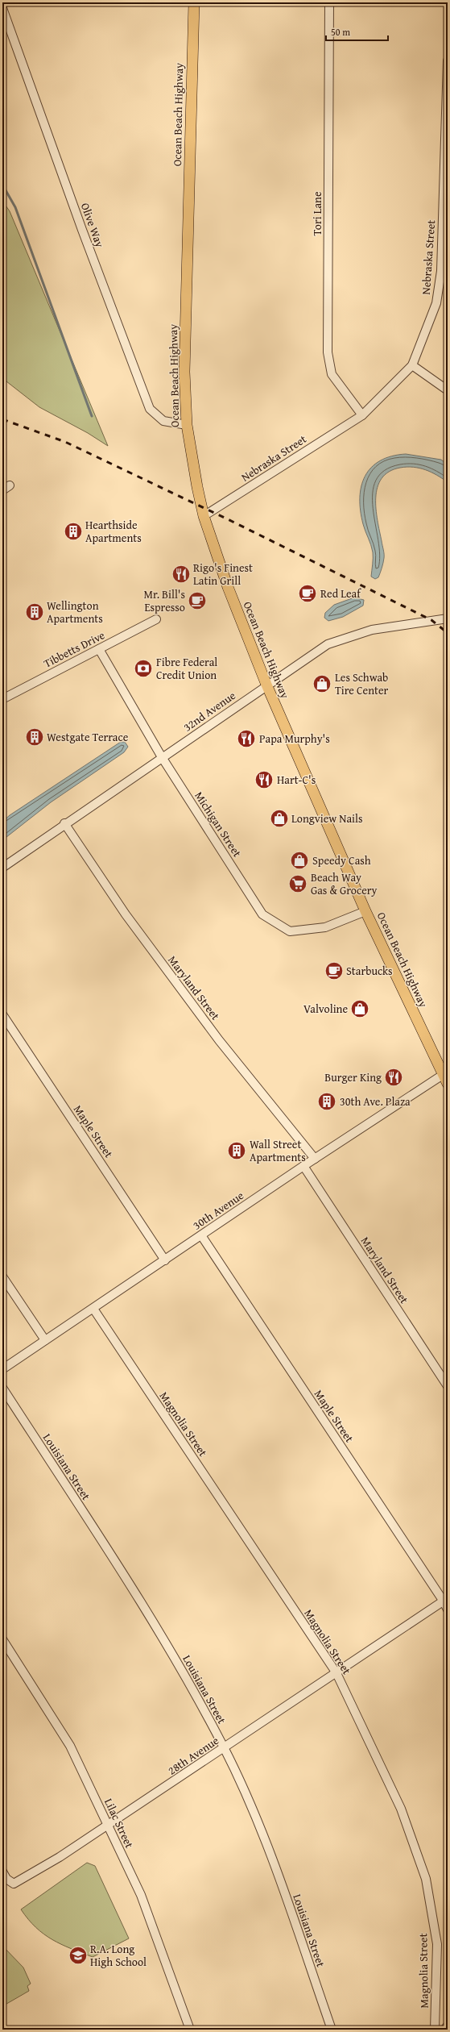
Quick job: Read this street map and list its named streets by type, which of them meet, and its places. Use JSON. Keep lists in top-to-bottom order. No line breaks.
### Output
{"streets":{"main road":["Ocean Beach Highway"],"street":["Tori Lane","Olive Way","Nebraska Street","Tibbetts Drive","32nd Avenue","Michigan Street","Maryland Street","Maple Street","30th Avenue","Magnolia Street","Louisiana Street","28th Avenue","Lilac Street"]},"crossings":[["Ocean Beach Highway","Olive Way"],["Ocean Beach Highway","Nebraska Street"],["Ocean Beach Highway","32nd Avenue"],["Ocean Beach Highway","Michigan Street"],["Ocean Beach Highway","30th Avenue"],["Tori Lane","Nebraska Street"],["Tibbetts Drive","Michigan Street"],["32nd Avenue","Michigan Street"],["32nd Avenue","Maryland Street"],["Maryland Street","30th Avenue"],["Maple Street","30th Avenue"],["Maple Street","28th Avenue"],["30th Avenue","Magnolia Street"],["Magnolia Street","28th Avenue"],["Louisiana Street","28th Avenue"],["28th Avenue","Lilac Street"]],"places":{"building":["Hearthside Apartments","Wellington Apartments","Westgate Terrace","30th Ave. Plaza","Wall Street Apartments"],"restaurant":["Rigo's Finest Latin Grill","Papa Murphy's","Hart-C's","Burger King"],"cafe":["Red Leaf","Mr. Bill's Espresso","Starbucks"],"bank":["Fibre Federal Credit Union"],"shop":["Les Schwab Tire Center","Longview Nails","Speedy Cash","Valvoline"],"supermarket":["Beach Way Gas & Grocery"],"school or university":["R.A. Long High School"]},"scale_bar":"50 m"}
